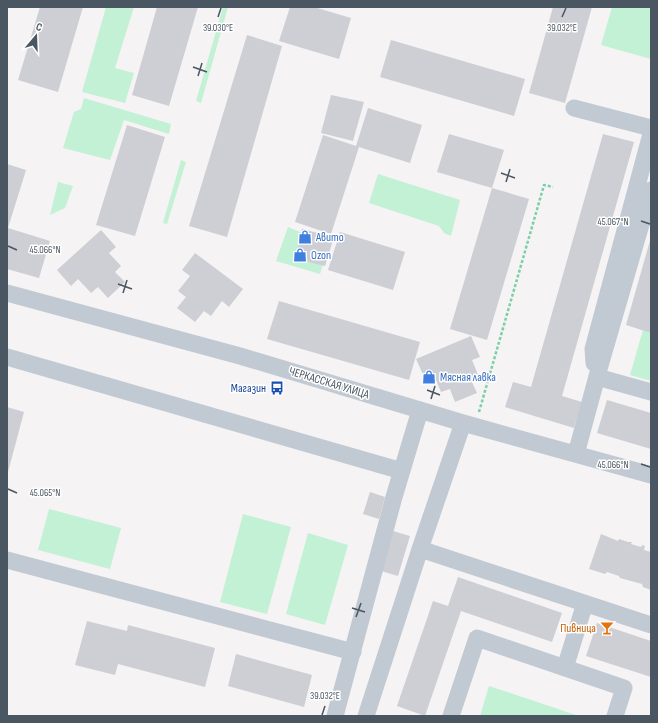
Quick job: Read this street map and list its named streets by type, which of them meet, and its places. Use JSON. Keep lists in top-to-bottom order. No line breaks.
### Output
{"streets":{"street":["ЧЕРКАССКАЯ УЛИЦА"]},"places":{"shop":["Авито","Ozon","Мясная лавка"],"bus stop":["Магазин"],"bar":["Пивница"]},"north":"top","coordinates":["39.032°E","39.030°E","45.067°N","45.066°N","45.065°N"]}
